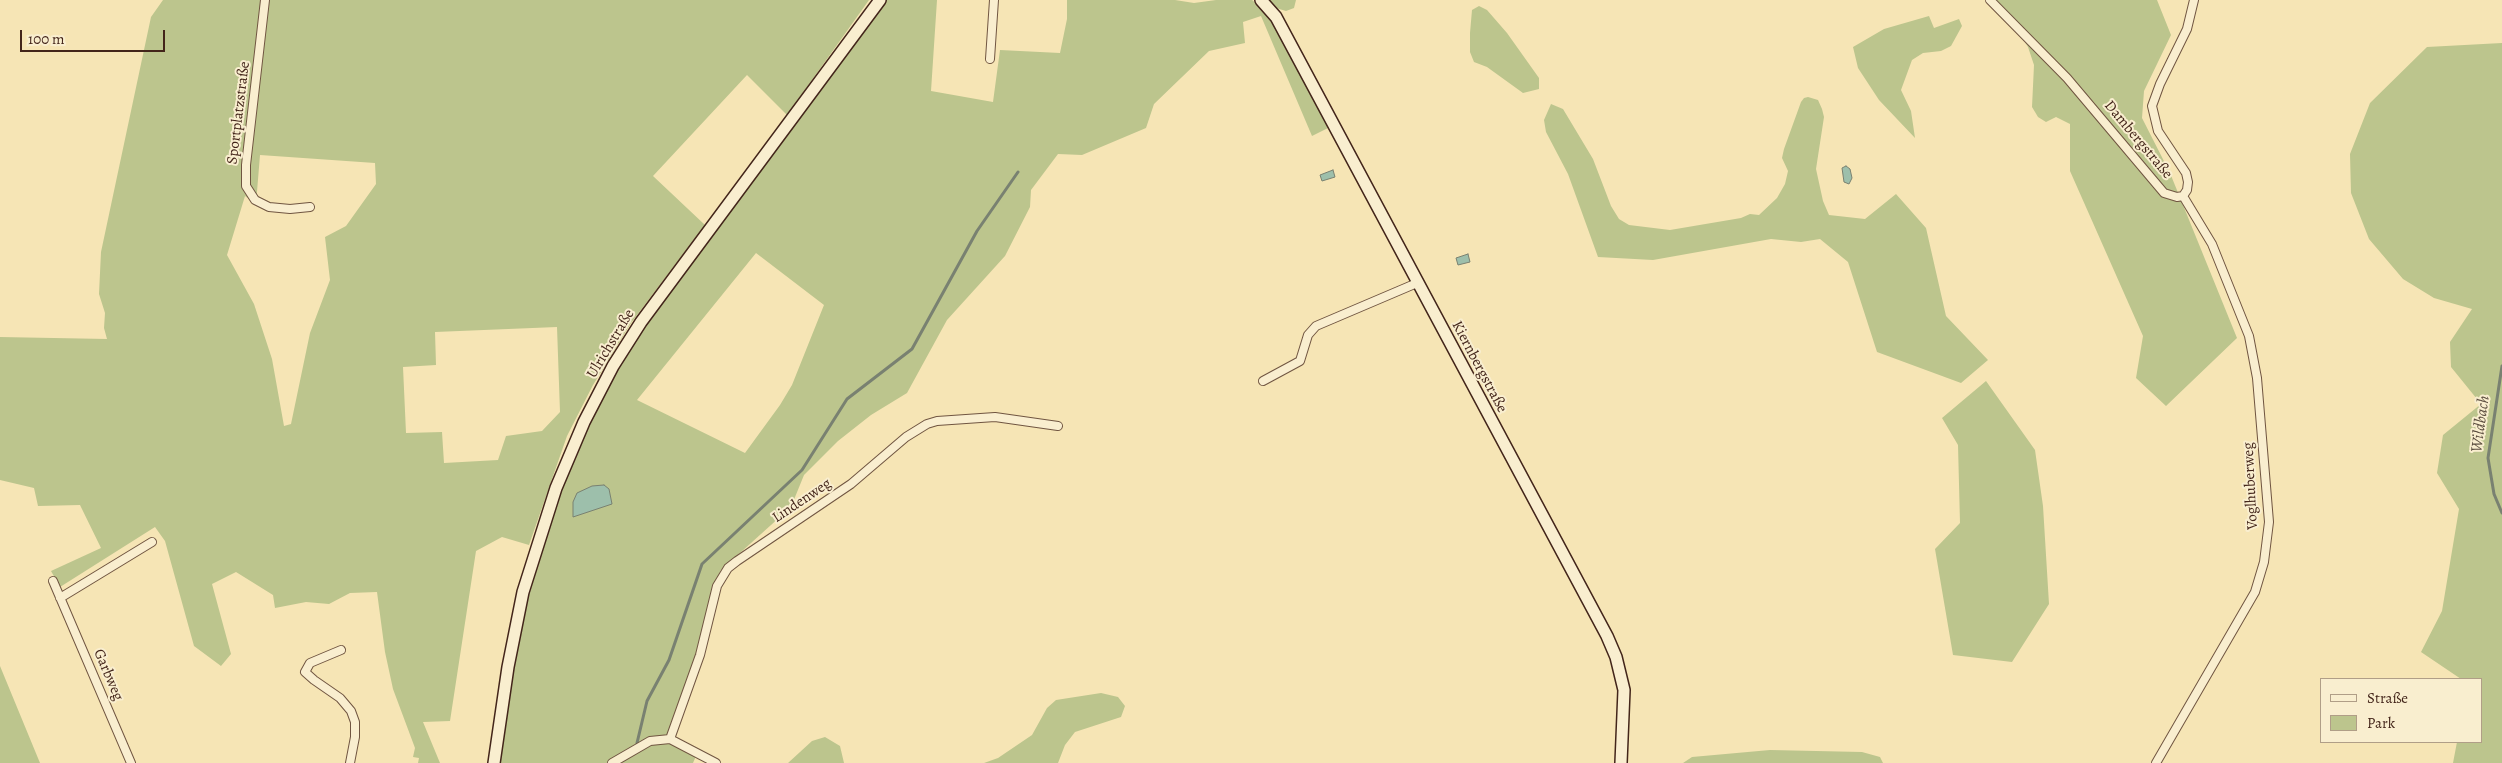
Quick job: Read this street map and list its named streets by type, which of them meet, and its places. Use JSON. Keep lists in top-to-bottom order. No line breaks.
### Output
{"streets":{"street":["Sportplatzstraße","Dambergstraße","Ulrichstraße","Kiernbergstraße","Voglhuberweg","Lindenweg","Garbweg"]},"crossings":[["Dambergstraße","Voglhuberweg"]],"water":["Wildbach"],"legend":["Straße","Park"],"scale_bar":"100 m"}
